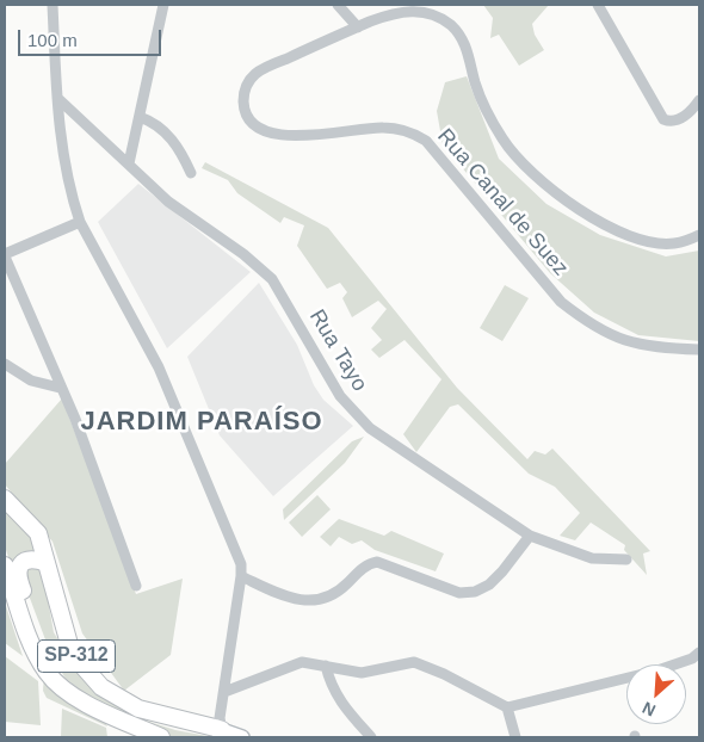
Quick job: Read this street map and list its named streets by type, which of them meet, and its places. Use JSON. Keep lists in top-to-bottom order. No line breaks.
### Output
{"streets":{"main road":["SP-312"],"street":["Rua Canal de Suez","Rua Tayo"]},"districts":["JARDIM PARAÍSO"],"scale_bar":"100 m","north":"bottom left"}
